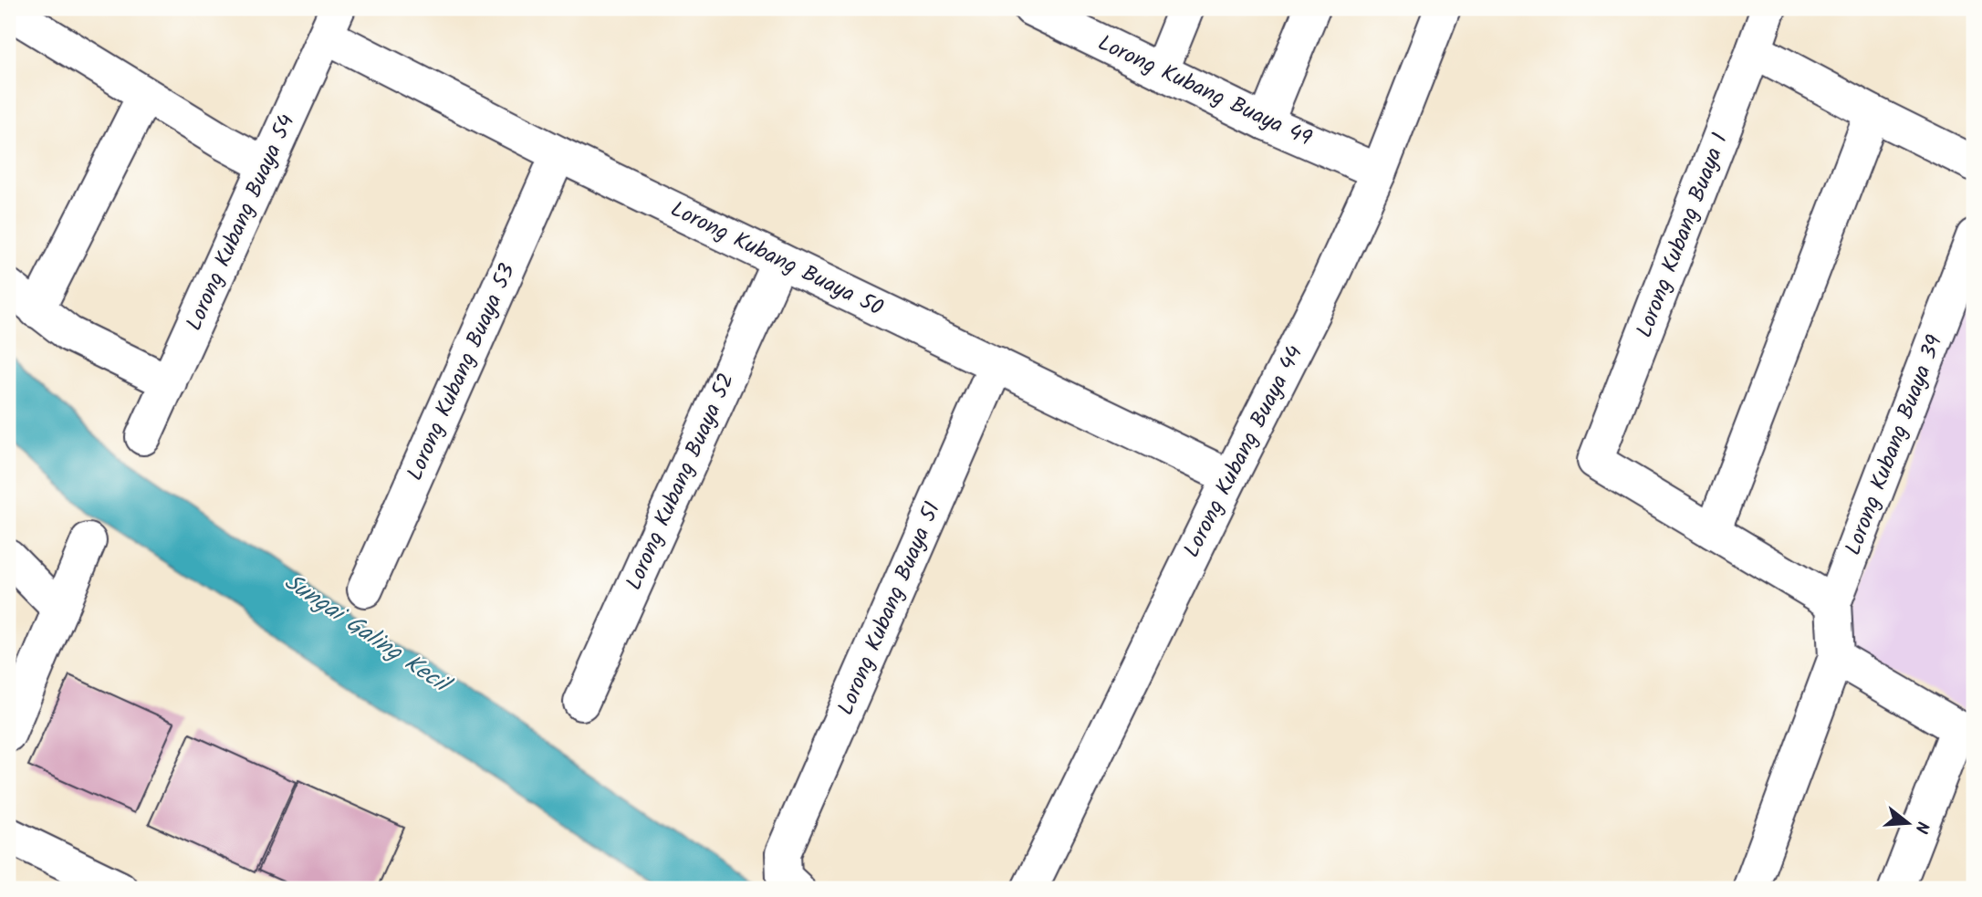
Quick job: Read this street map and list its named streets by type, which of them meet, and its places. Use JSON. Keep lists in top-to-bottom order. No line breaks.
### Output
{"streets":{"street":["Lorong Kubang Buaya 49","Lorong Kubang Buaya 54","Lorong Kubang Buaya 1","Lorong Kubang Buaya 50","Lorong Kubang Buaya 53","Lorong Kubang Buaya 39","Lorong Kubang Buaya 44","Lorong Kubang Buaya 52","Lorong Kubang Buaya 51"]},"crossings":[["Lorong Kubang Buaya 49","Lorong Kubang Buaya 44"],["Lorong Kubang Buaya 54","Lorong Kubang Buaya 50"],["Lorong Kubang Buaya 50","Lorong Kubang Buaya 53"],["Lorong Kubang Buaya 50","Lorong Kubang Buaya 44"],["Lorong Kubang Buaya 50","Lorong Kubang Buaya 52"],["Lorong Kubang Buaya 50","Lorong Kubang Buaya 51"]],"water":["Sungai Galing Kecil"],"north":"right"}
